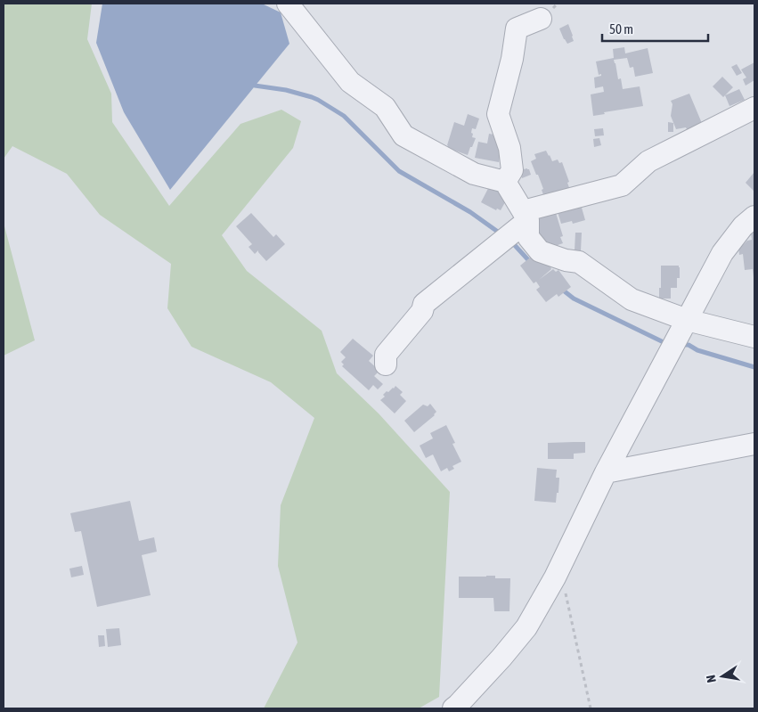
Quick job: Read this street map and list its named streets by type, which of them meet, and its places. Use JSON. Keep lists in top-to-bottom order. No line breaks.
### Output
{"scale_bar":"50 m","north":"left"}
